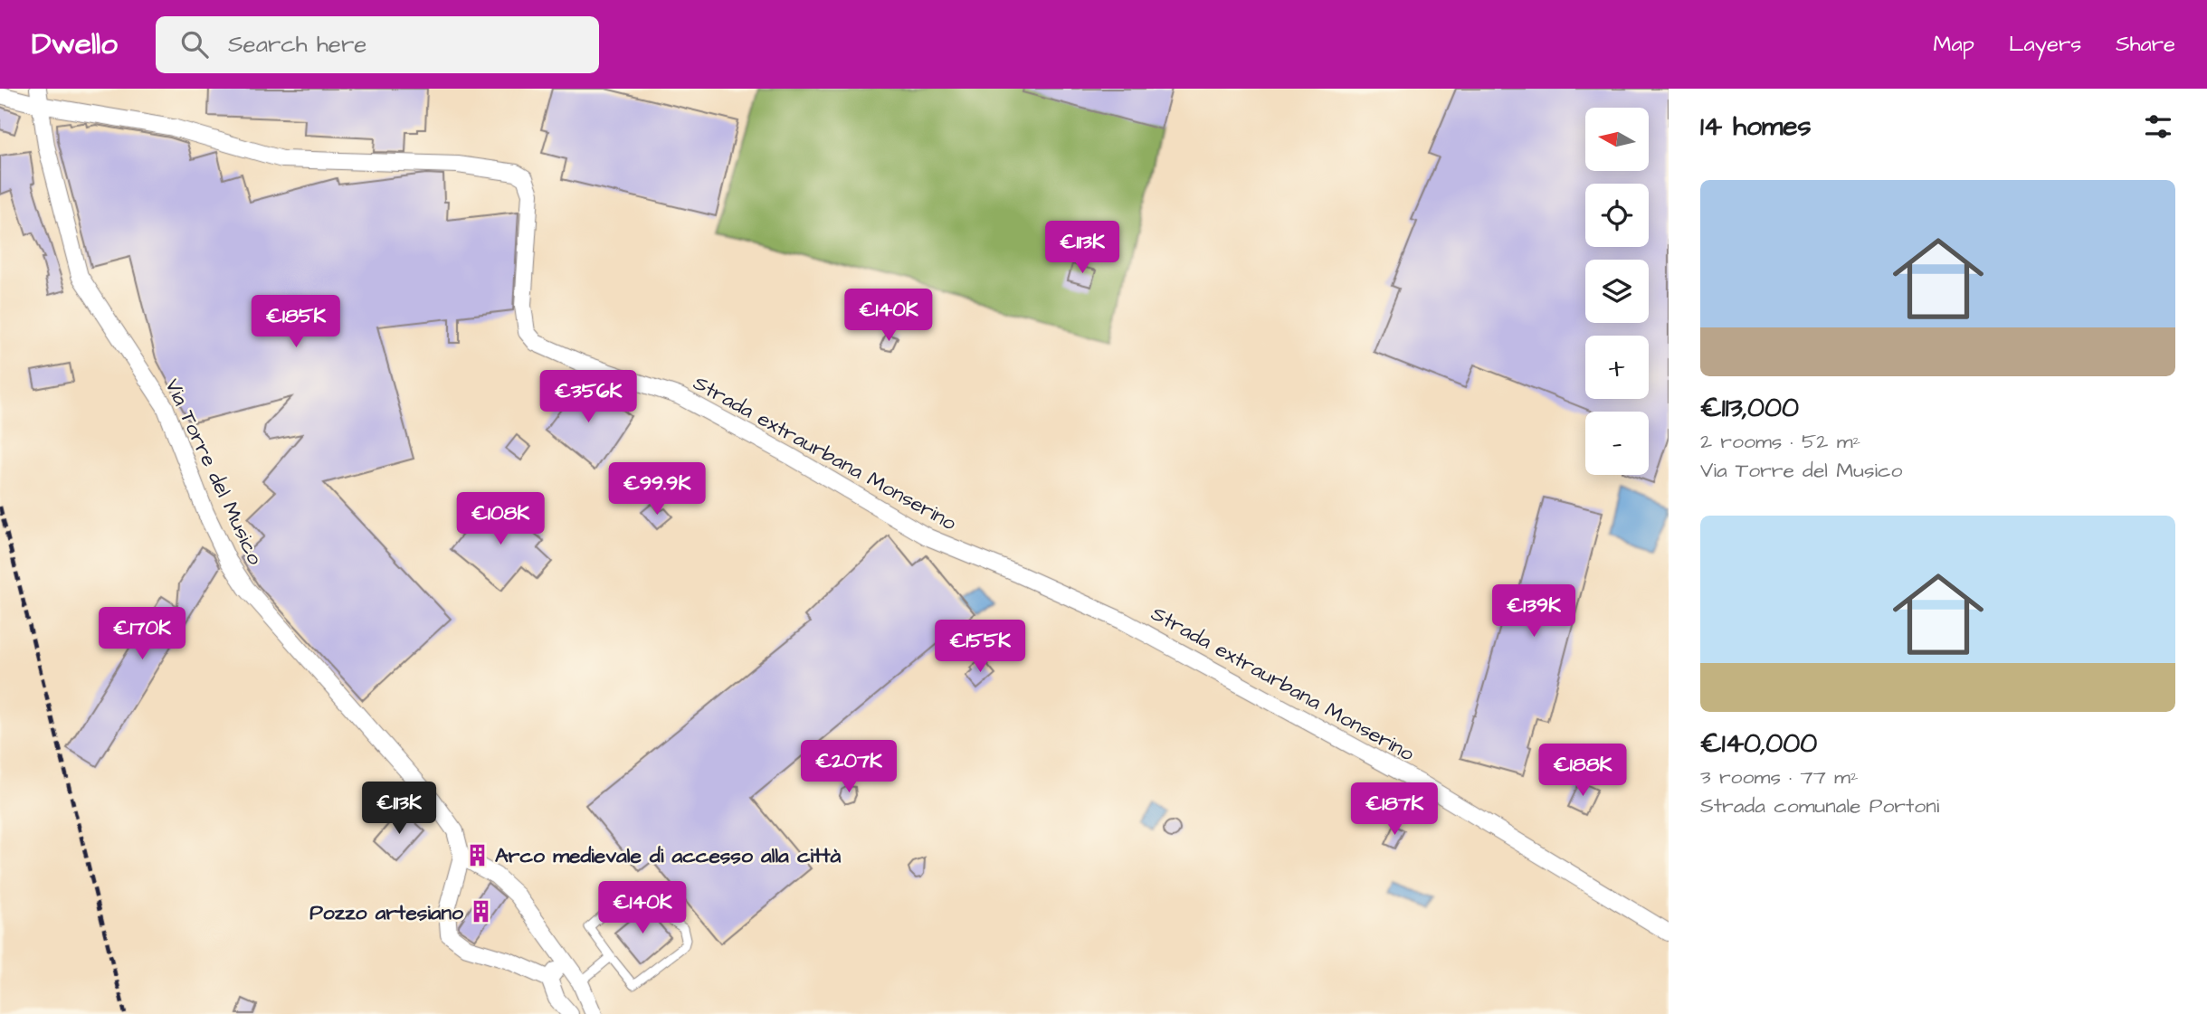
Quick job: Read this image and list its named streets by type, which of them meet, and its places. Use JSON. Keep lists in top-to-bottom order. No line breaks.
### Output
{"streets":{"street":["Strada extraurbana Monserino","Via Torre del Musico"]},"crossings":[["Strada extraurbana Monserino","Via Torre del Musico"]],"places":{"building":["Arco medievale di accesso alla città","Pozzo artesiano"]},"north":"left","page":{"header":"Dwello","search":"Search here","nav":["Map","Layers","Share"],"heading":"14 homes","map_buttons":["+","−"],"list":[{"name":"€113,000","note":"2 rooms · 52 m² · Via Torre del Musico"},{"name":"€140,000","note":"3 rooms · 77 m² · Strada comunale Portoni"}],"price":["€113K","€140K","€185K","€356K","€99.9K","€108K","€139K","€170K","€155K","€207K","€188K","€113K","€187K","€140K"]}}
